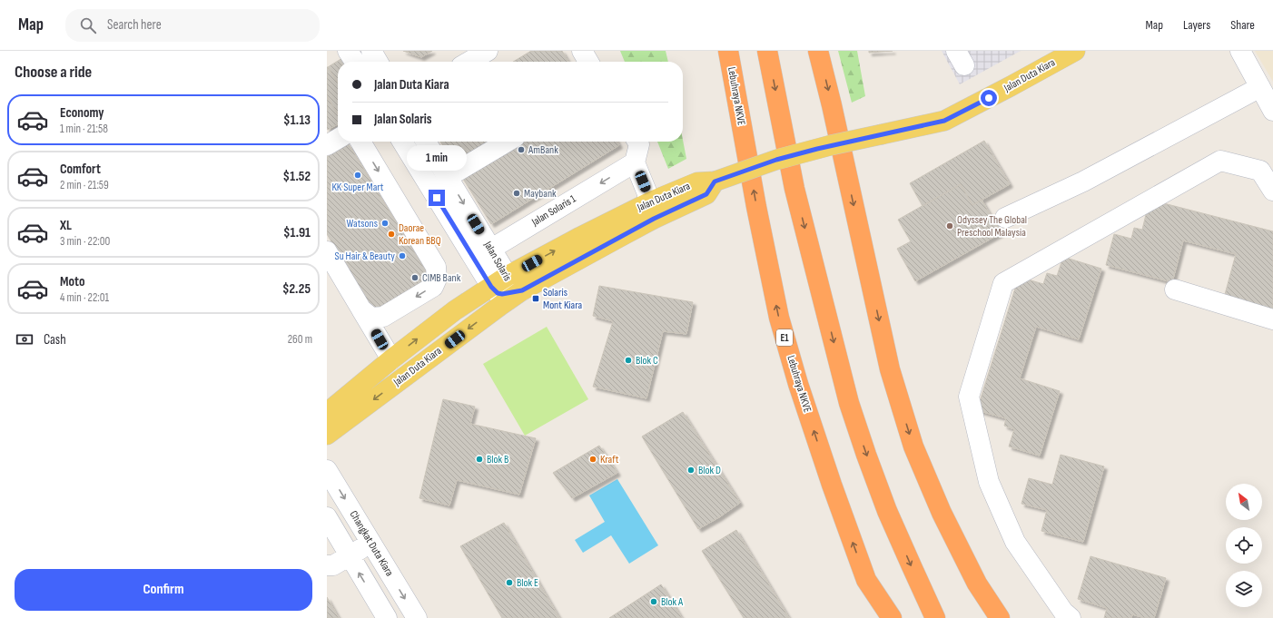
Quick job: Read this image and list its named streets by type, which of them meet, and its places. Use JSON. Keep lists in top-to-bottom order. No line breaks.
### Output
{"streets":{"highway":["Lebuhraya NKVE","E1"],"main road":["Jalan Duta Kiara"],"street":["Jalan Solaris 1","Jalan Solaris","Changkat Duta Kiara"]},"crossings":[["Jalan Duta Kiara","Jalan Solaris"],["Jalan Solaris 1","Jalan Solaris"]],"places":{"other":["AmBank","KK Super Mart","Maybank","Watsons","Odyssey The Global Preschool Malaysia","Daorae Korean BBQ","Su Hair & Beauty","CIMB Bank","Blok C","Blok B","Kraft","Blok D","Blok E","Blok A"],"transit":["Solaris Mont Kiara"]},"north":"top left","page":{"header":"Map","search":"Search here","nav":["Map","Layers","Share"],"heading":"Choose a ride","banner":["Jalan Duta Kiara","Jalan Solaris"],"list":[{"name":"Economy","note":"1 min · 21:58","value":"$1.13"},{"name":"Comfort","note":"2 min · 21:59","value":"$1.52"},{"name":"XL","note":"3 min · 22:00","value":"$1.91"},{"name":"Moto","note":"4 min · 22:01","value":"$2.25"}],"bubble":"1 min","pay":["Cash","260 m"],"buttons":"Confirm"}}
